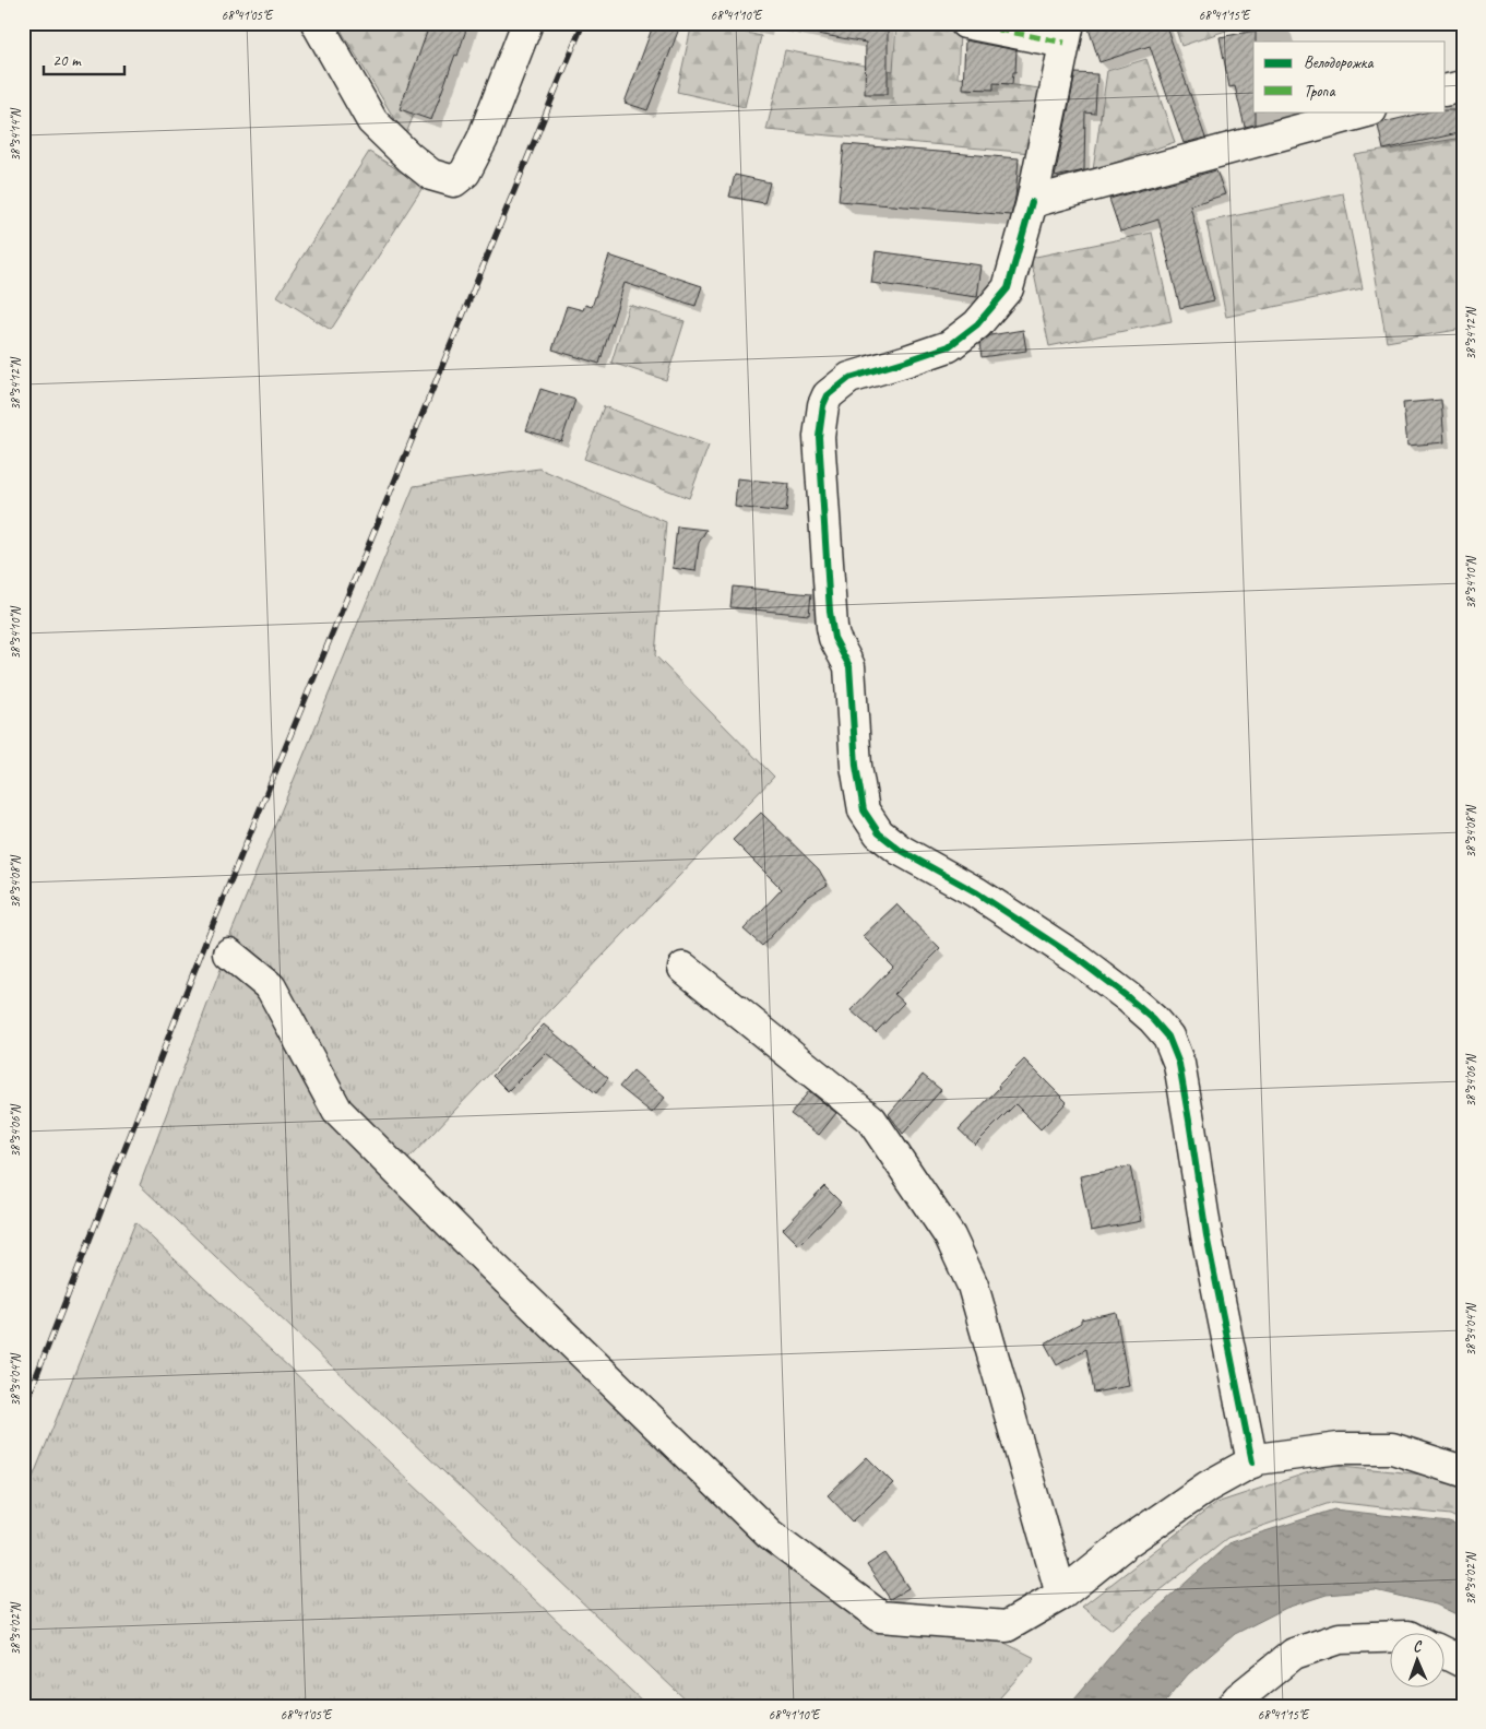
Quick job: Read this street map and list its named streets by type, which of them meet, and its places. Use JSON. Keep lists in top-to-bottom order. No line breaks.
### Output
{"legend":["Велодорожка","Тропа"],"scale_bar":"20 m","north":"top","coordinates":["68°41'05\"E","68°41'10\"E","68°41'15\"E","38°34'14\"N","38°34'12\"N","38°34'10\"N","38°34'08\"N","38°34'06\"N","38°34'04\"N","38°34'02\"N"]}
